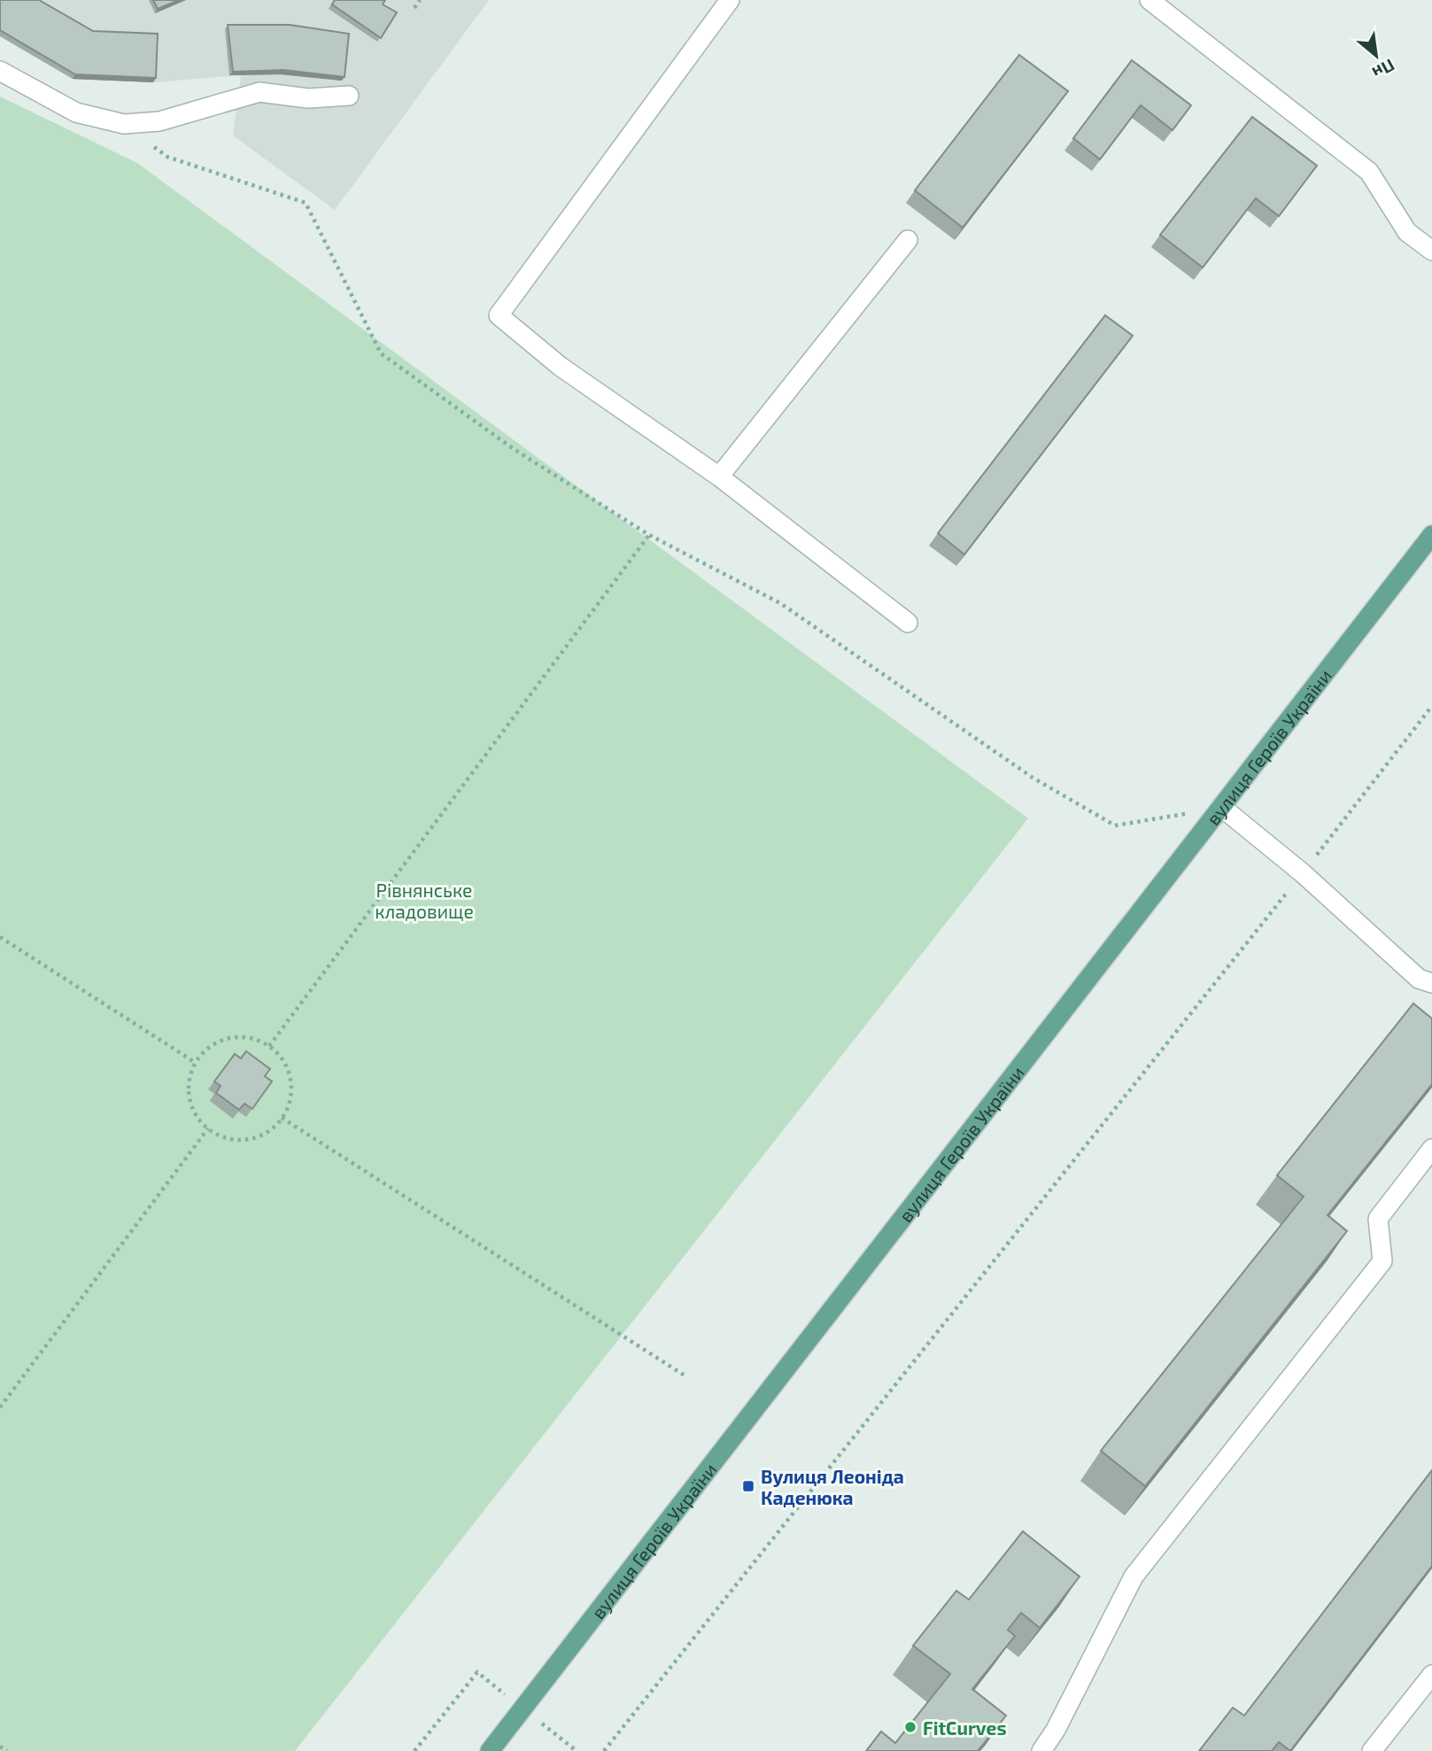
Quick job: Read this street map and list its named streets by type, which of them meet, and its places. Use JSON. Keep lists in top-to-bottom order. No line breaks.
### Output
{"streets":{"main road":["вулиця Героїв України"]},"parks":["Рівнянське кладовище"],"places":{"transit":["Вулиця Леоніда Каденюка"],"other":["FitCurves"]},"north":"bottom right"}
